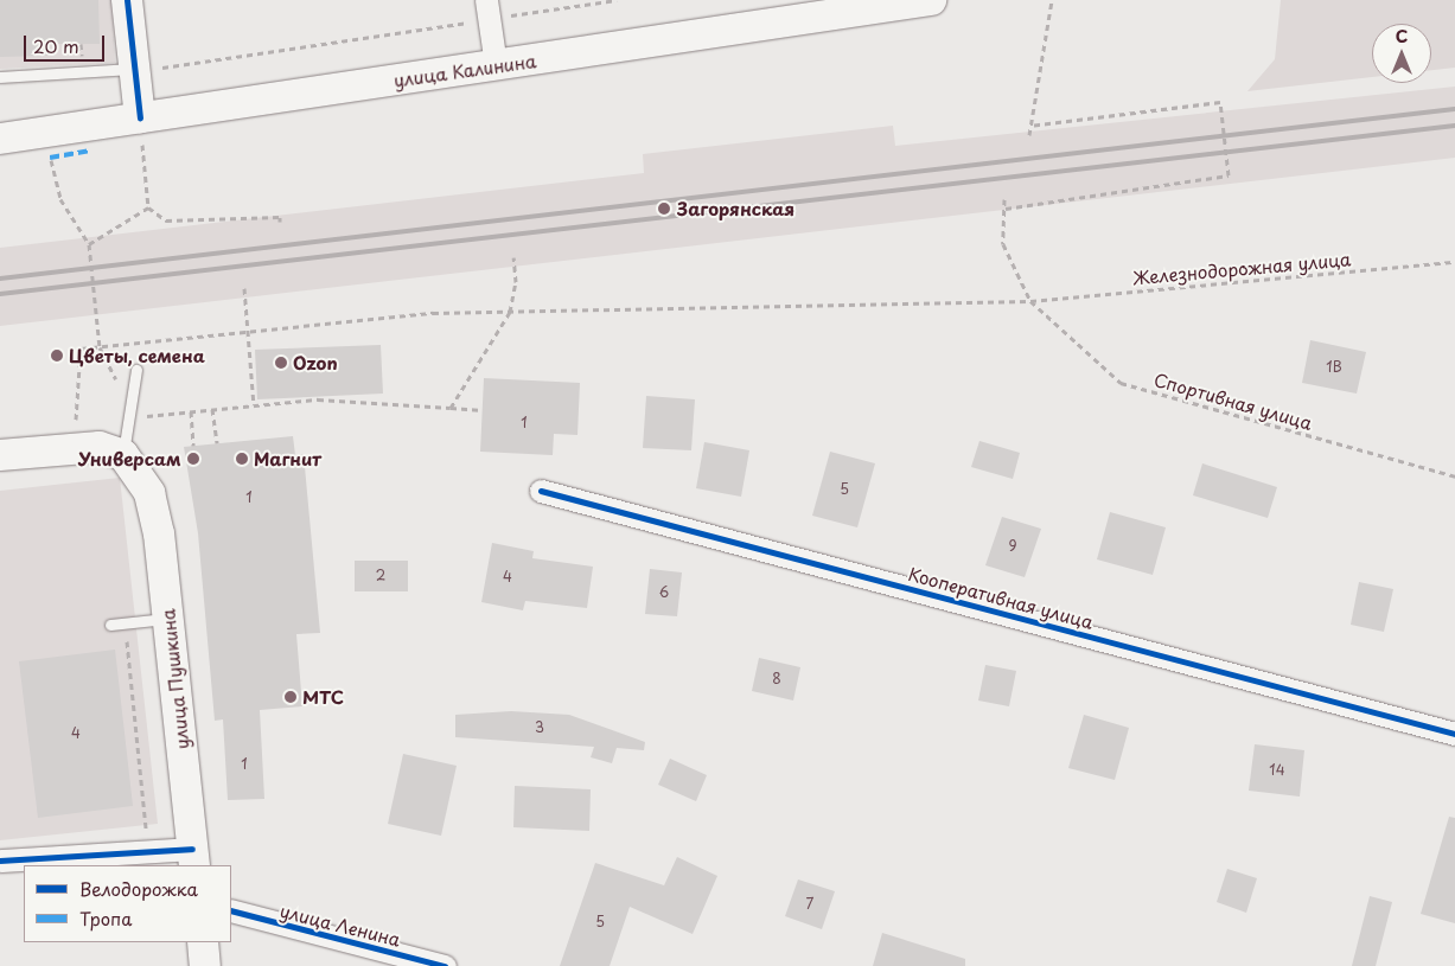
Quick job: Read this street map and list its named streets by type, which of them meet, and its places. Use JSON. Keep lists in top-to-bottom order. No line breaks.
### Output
{"streets":{"main road":["улица Калинина","улица Пушкина"],"street":["Кооперативная улица","улица Ленина"],"path":["Железнодорожная улица","Спортивная улица"]},"crossings":[["Железнодорожная улица","Спортивная улица"]],"places":["Загорянская","Цветы, семена","Ozon","Универсам","Магнит","МТС"],"house_numbers":["1В","1","5","1","9","2","4","6","8","3","4","1","14","7","5"],"legend":["Велодорожка","Тропа"],"scale_bar":"20 m","north":"top"}
